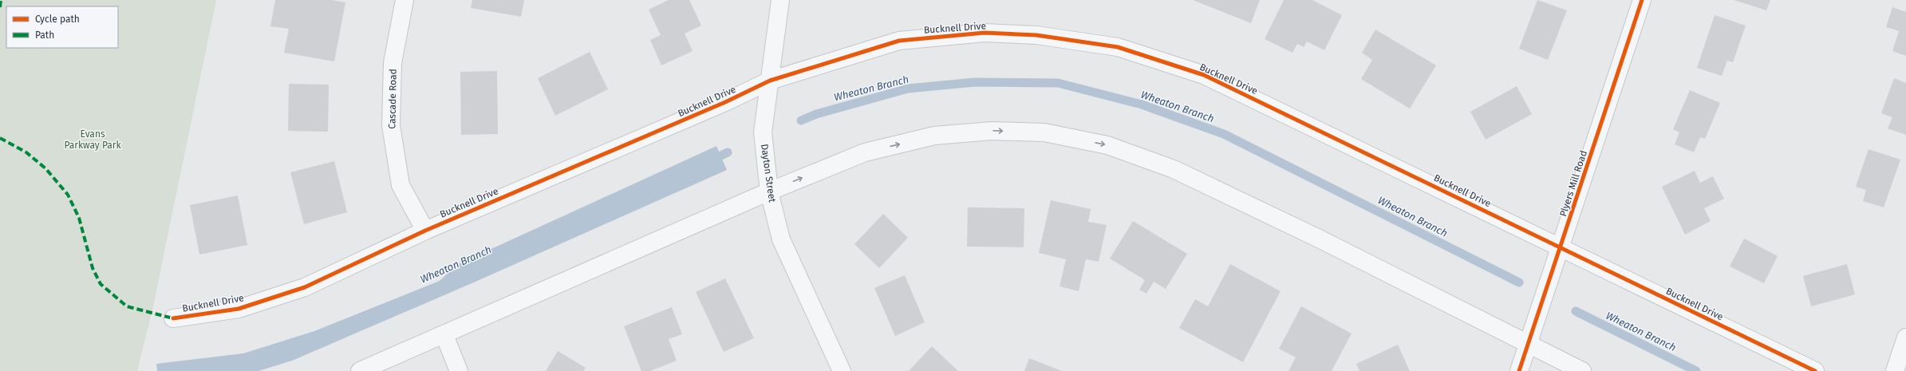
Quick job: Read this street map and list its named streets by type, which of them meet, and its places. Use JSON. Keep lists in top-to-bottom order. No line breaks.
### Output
{"streets":{"street":["Bucknell Drive","Cascade Road","Dayton Street","Plyers Mill Road"]},"crossings":[["Bucknell Drive","Cascade Road"],["Bucknell Drive","Dayton Street"],["Bucknell Drive","Plyers Mill Road"]],"water":["Wheaton Branch"],"parks":["Evans Parkway Park"],"legend":["Cycle path","Path"]}
